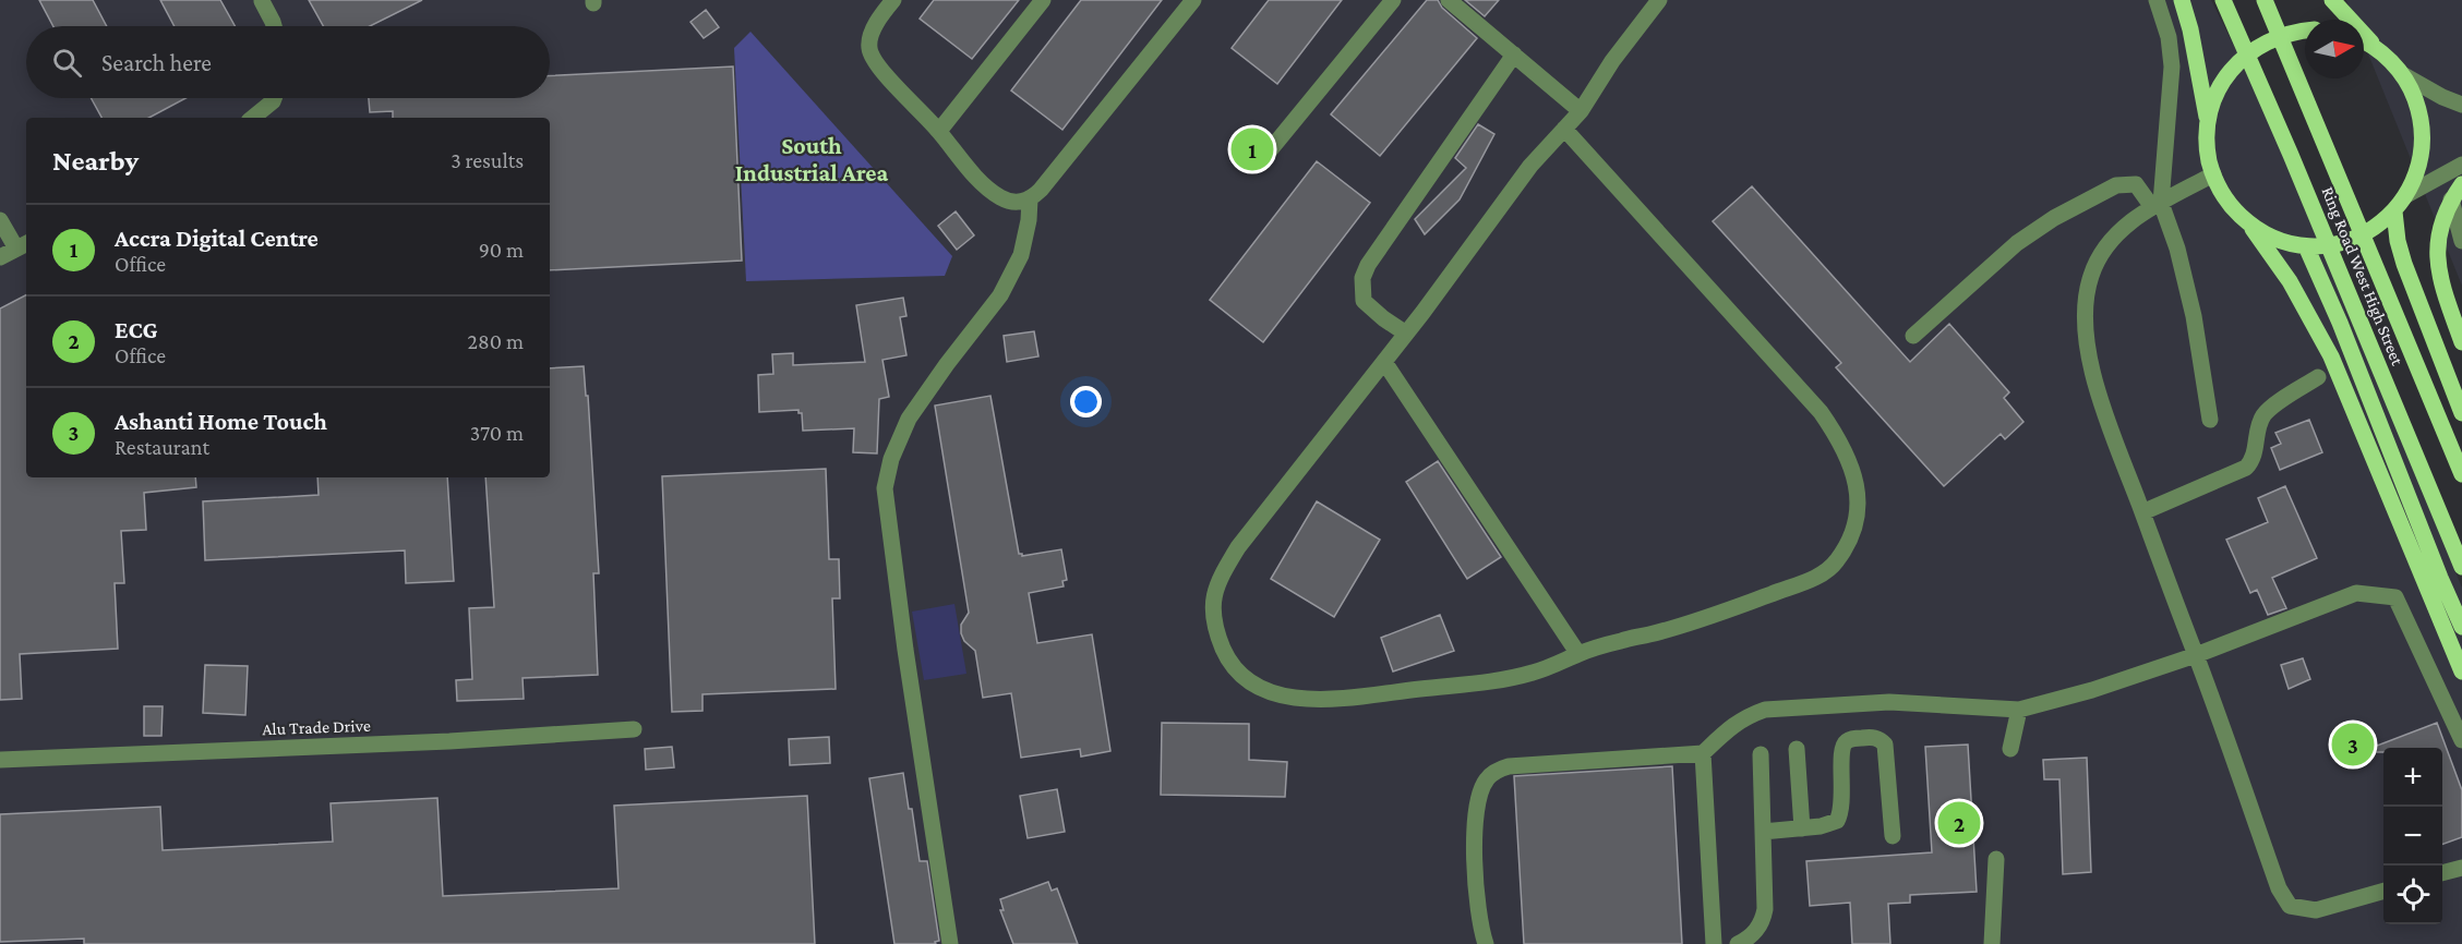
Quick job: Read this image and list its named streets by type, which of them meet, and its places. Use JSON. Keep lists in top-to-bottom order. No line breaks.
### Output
{"streets":{"main road":["Ring Road West High Street"],"street":["Alu Trade Drive"]},"districts":["South Industrial Area"],"north":"right","page":{"search":"Search here","heading":["Nearby","3 results"],"pins":["1","3","2"],"list":[{"mark":"1","name":"Accra Digital Centre","note":"Office","value":"90 m"},{"mark":"2","name":"ECG","note":"Office","value":"280 m"},{"mark":"3","name":"Ashanti Home Touch","note":"Restaurant","value":"370 m"}],"map_buttons":["+","−"]}}
